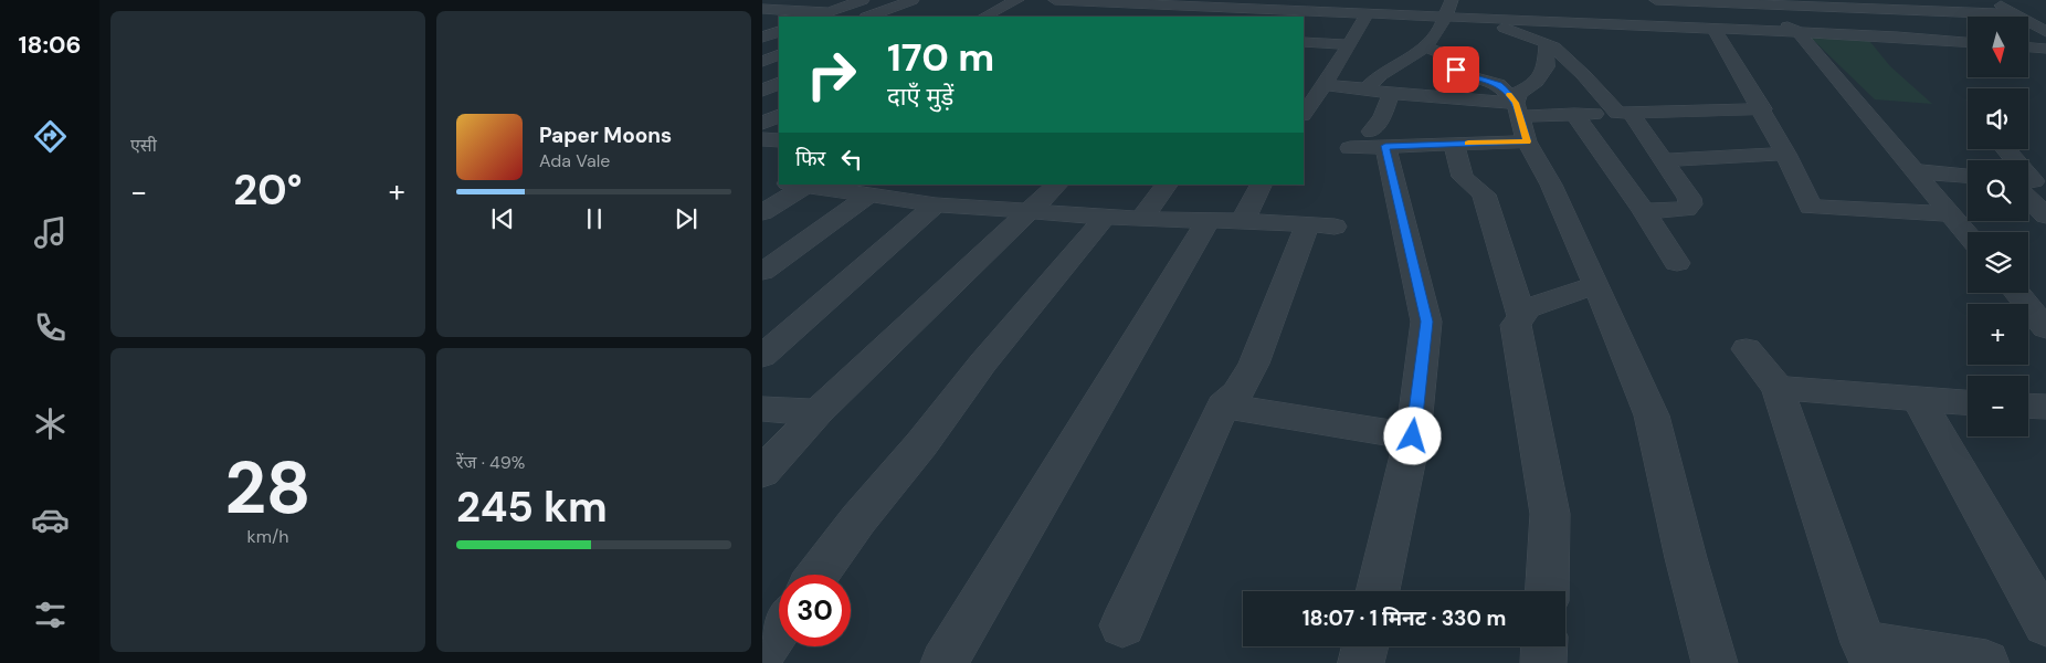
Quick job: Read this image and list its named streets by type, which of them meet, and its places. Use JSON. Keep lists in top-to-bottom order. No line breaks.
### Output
{"north":"bottom","page":{"tabs":"18:06","tile":["एसी",["28","km/h"],["रेंज · 49%","245 km"]],"map_buttons":["+","−"],"turn":["170 m","दाएँ मुड़ें"],"song":["Paper Moons","Ada Vale"],"then":"फिर","heat":["−","20°","+"],"limit":"30","trip":"18:07 · 1 मिनट · 330 m"}}
